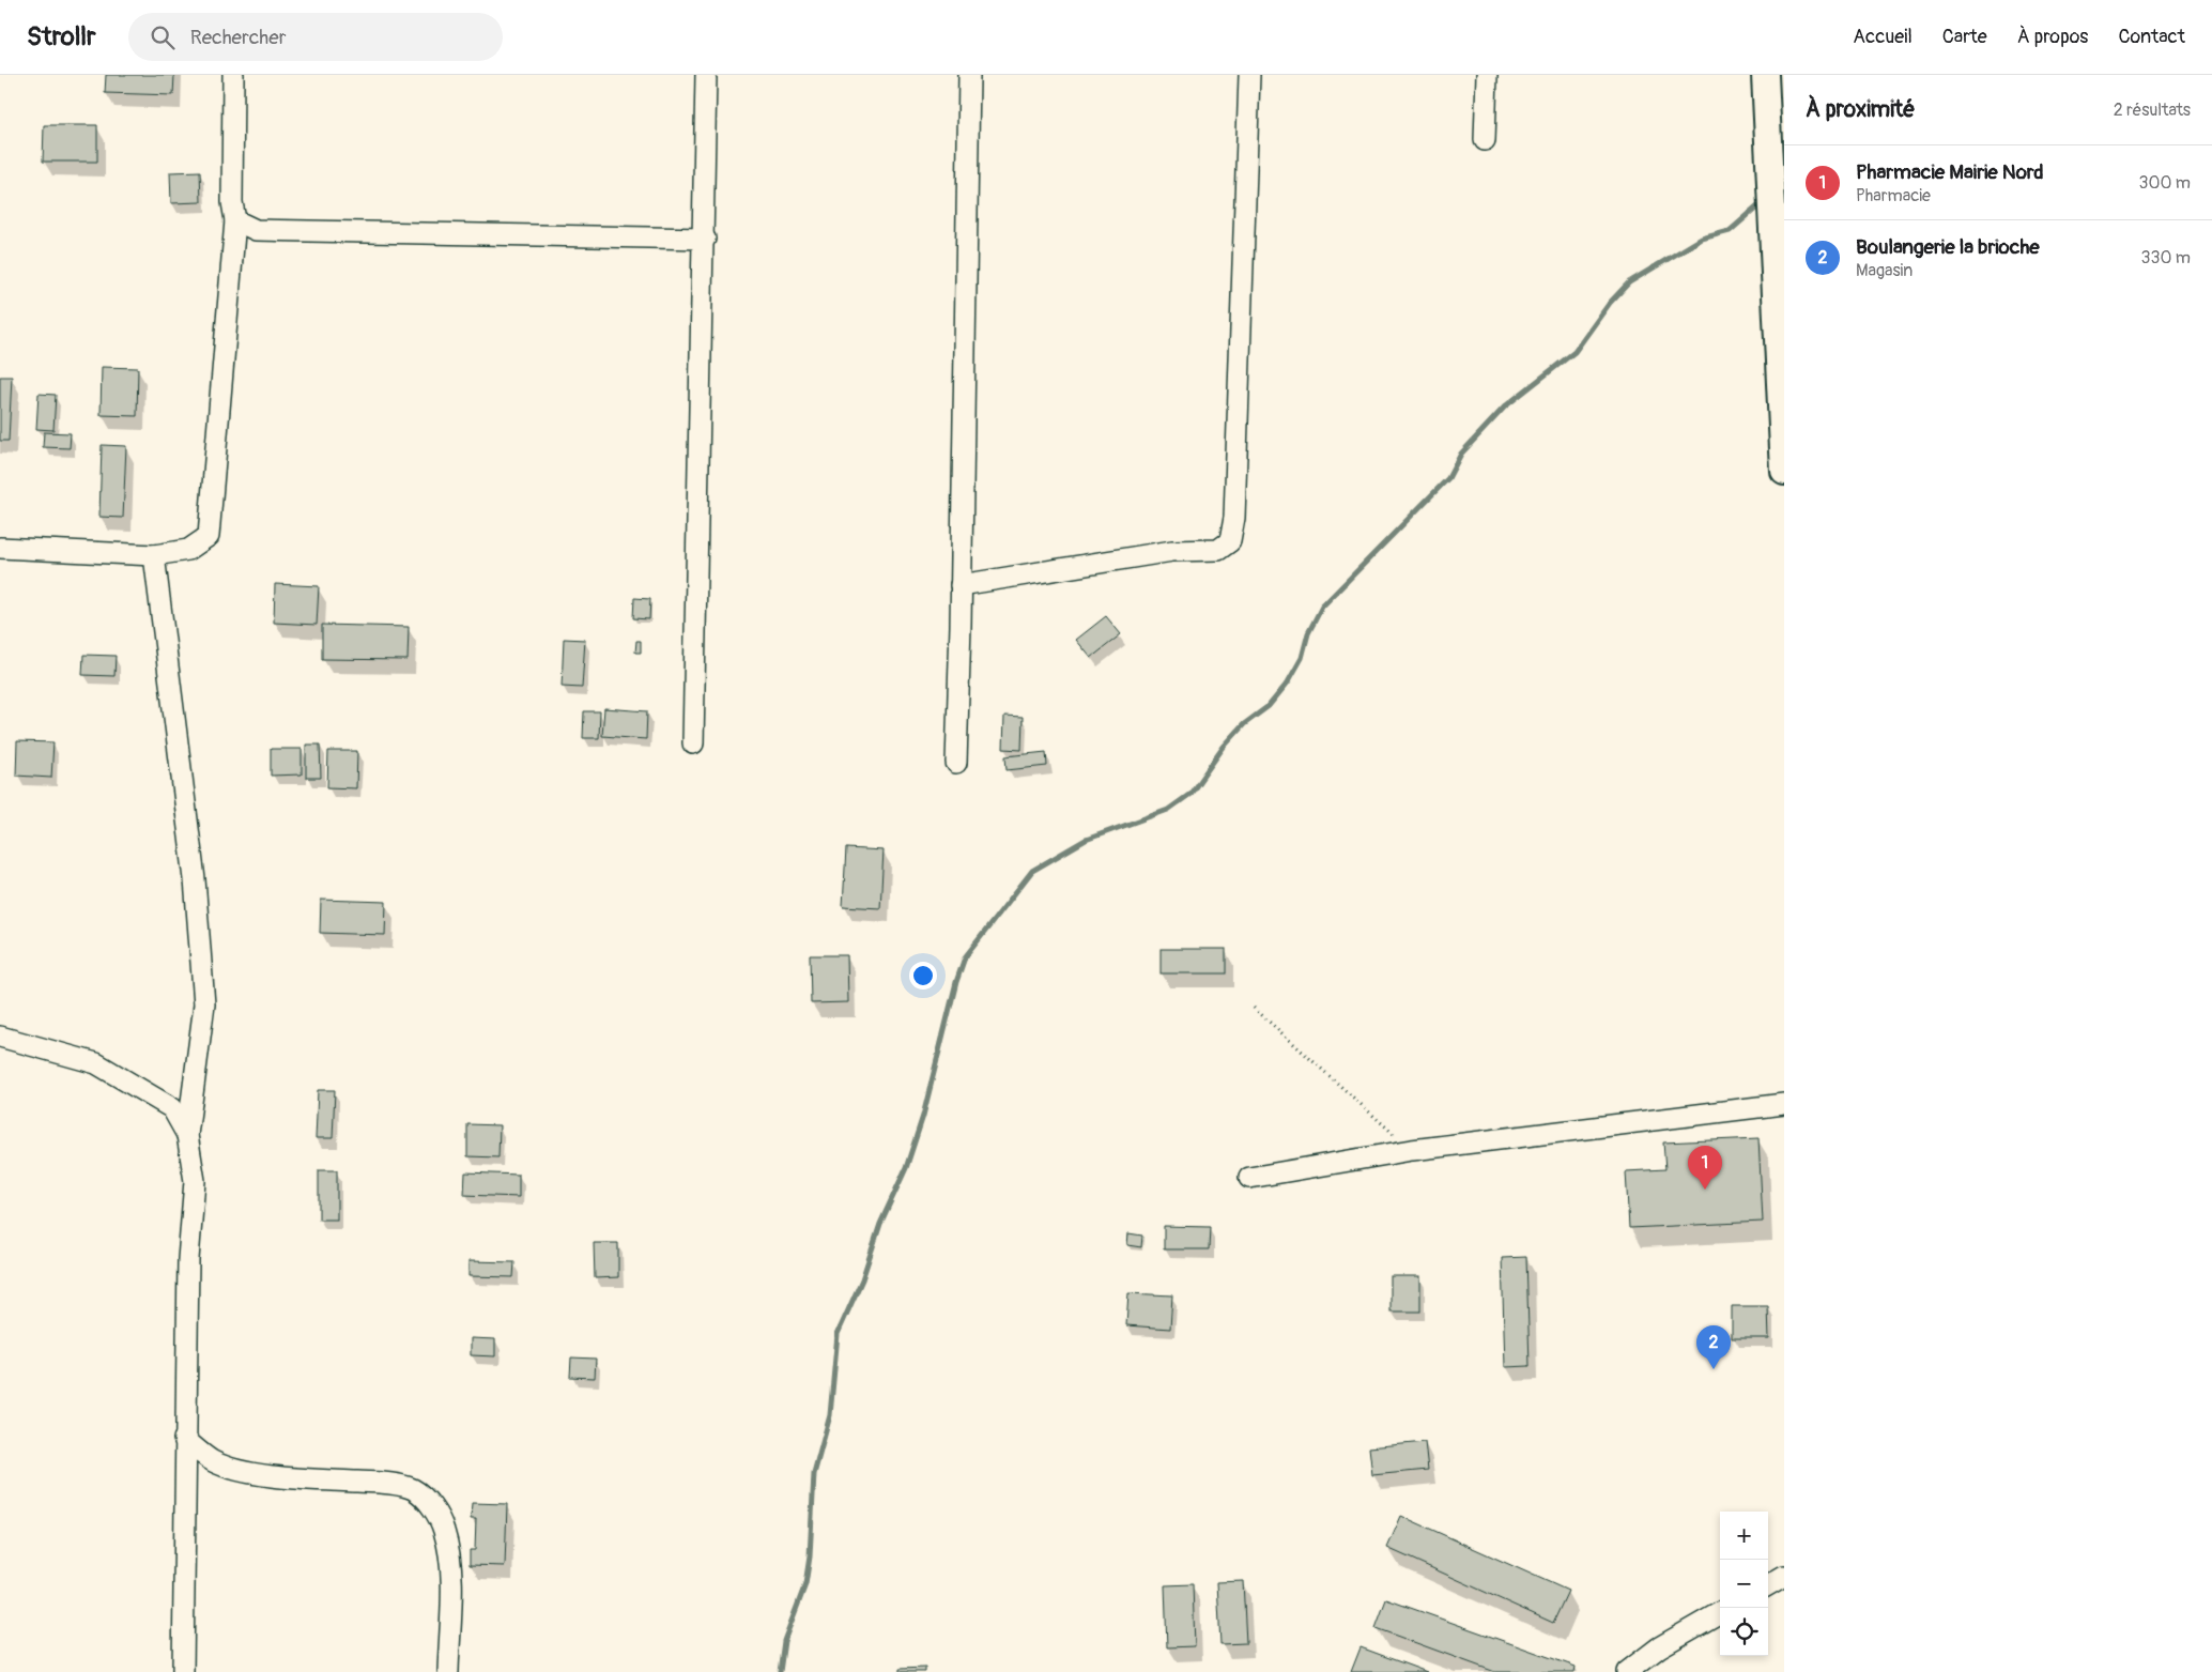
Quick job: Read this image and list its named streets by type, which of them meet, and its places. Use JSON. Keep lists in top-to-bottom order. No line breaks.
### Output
{"page":{"header":"Strollr","search":"Rechercher","nav":["Accueil","Carte","À propos","Contact"],"heading":["À proximité","2 résultats"],"list":[{"mark":"1","name":"Pharmacie Mairie Nord","note":"Pharmacie","value":"300 m"},{"mark":"2","name":"Boulangerie la brioche","note":"Magasin","value":"330 m"}],"pins":["1","2"],"map_buttons":["+","−"]}}
